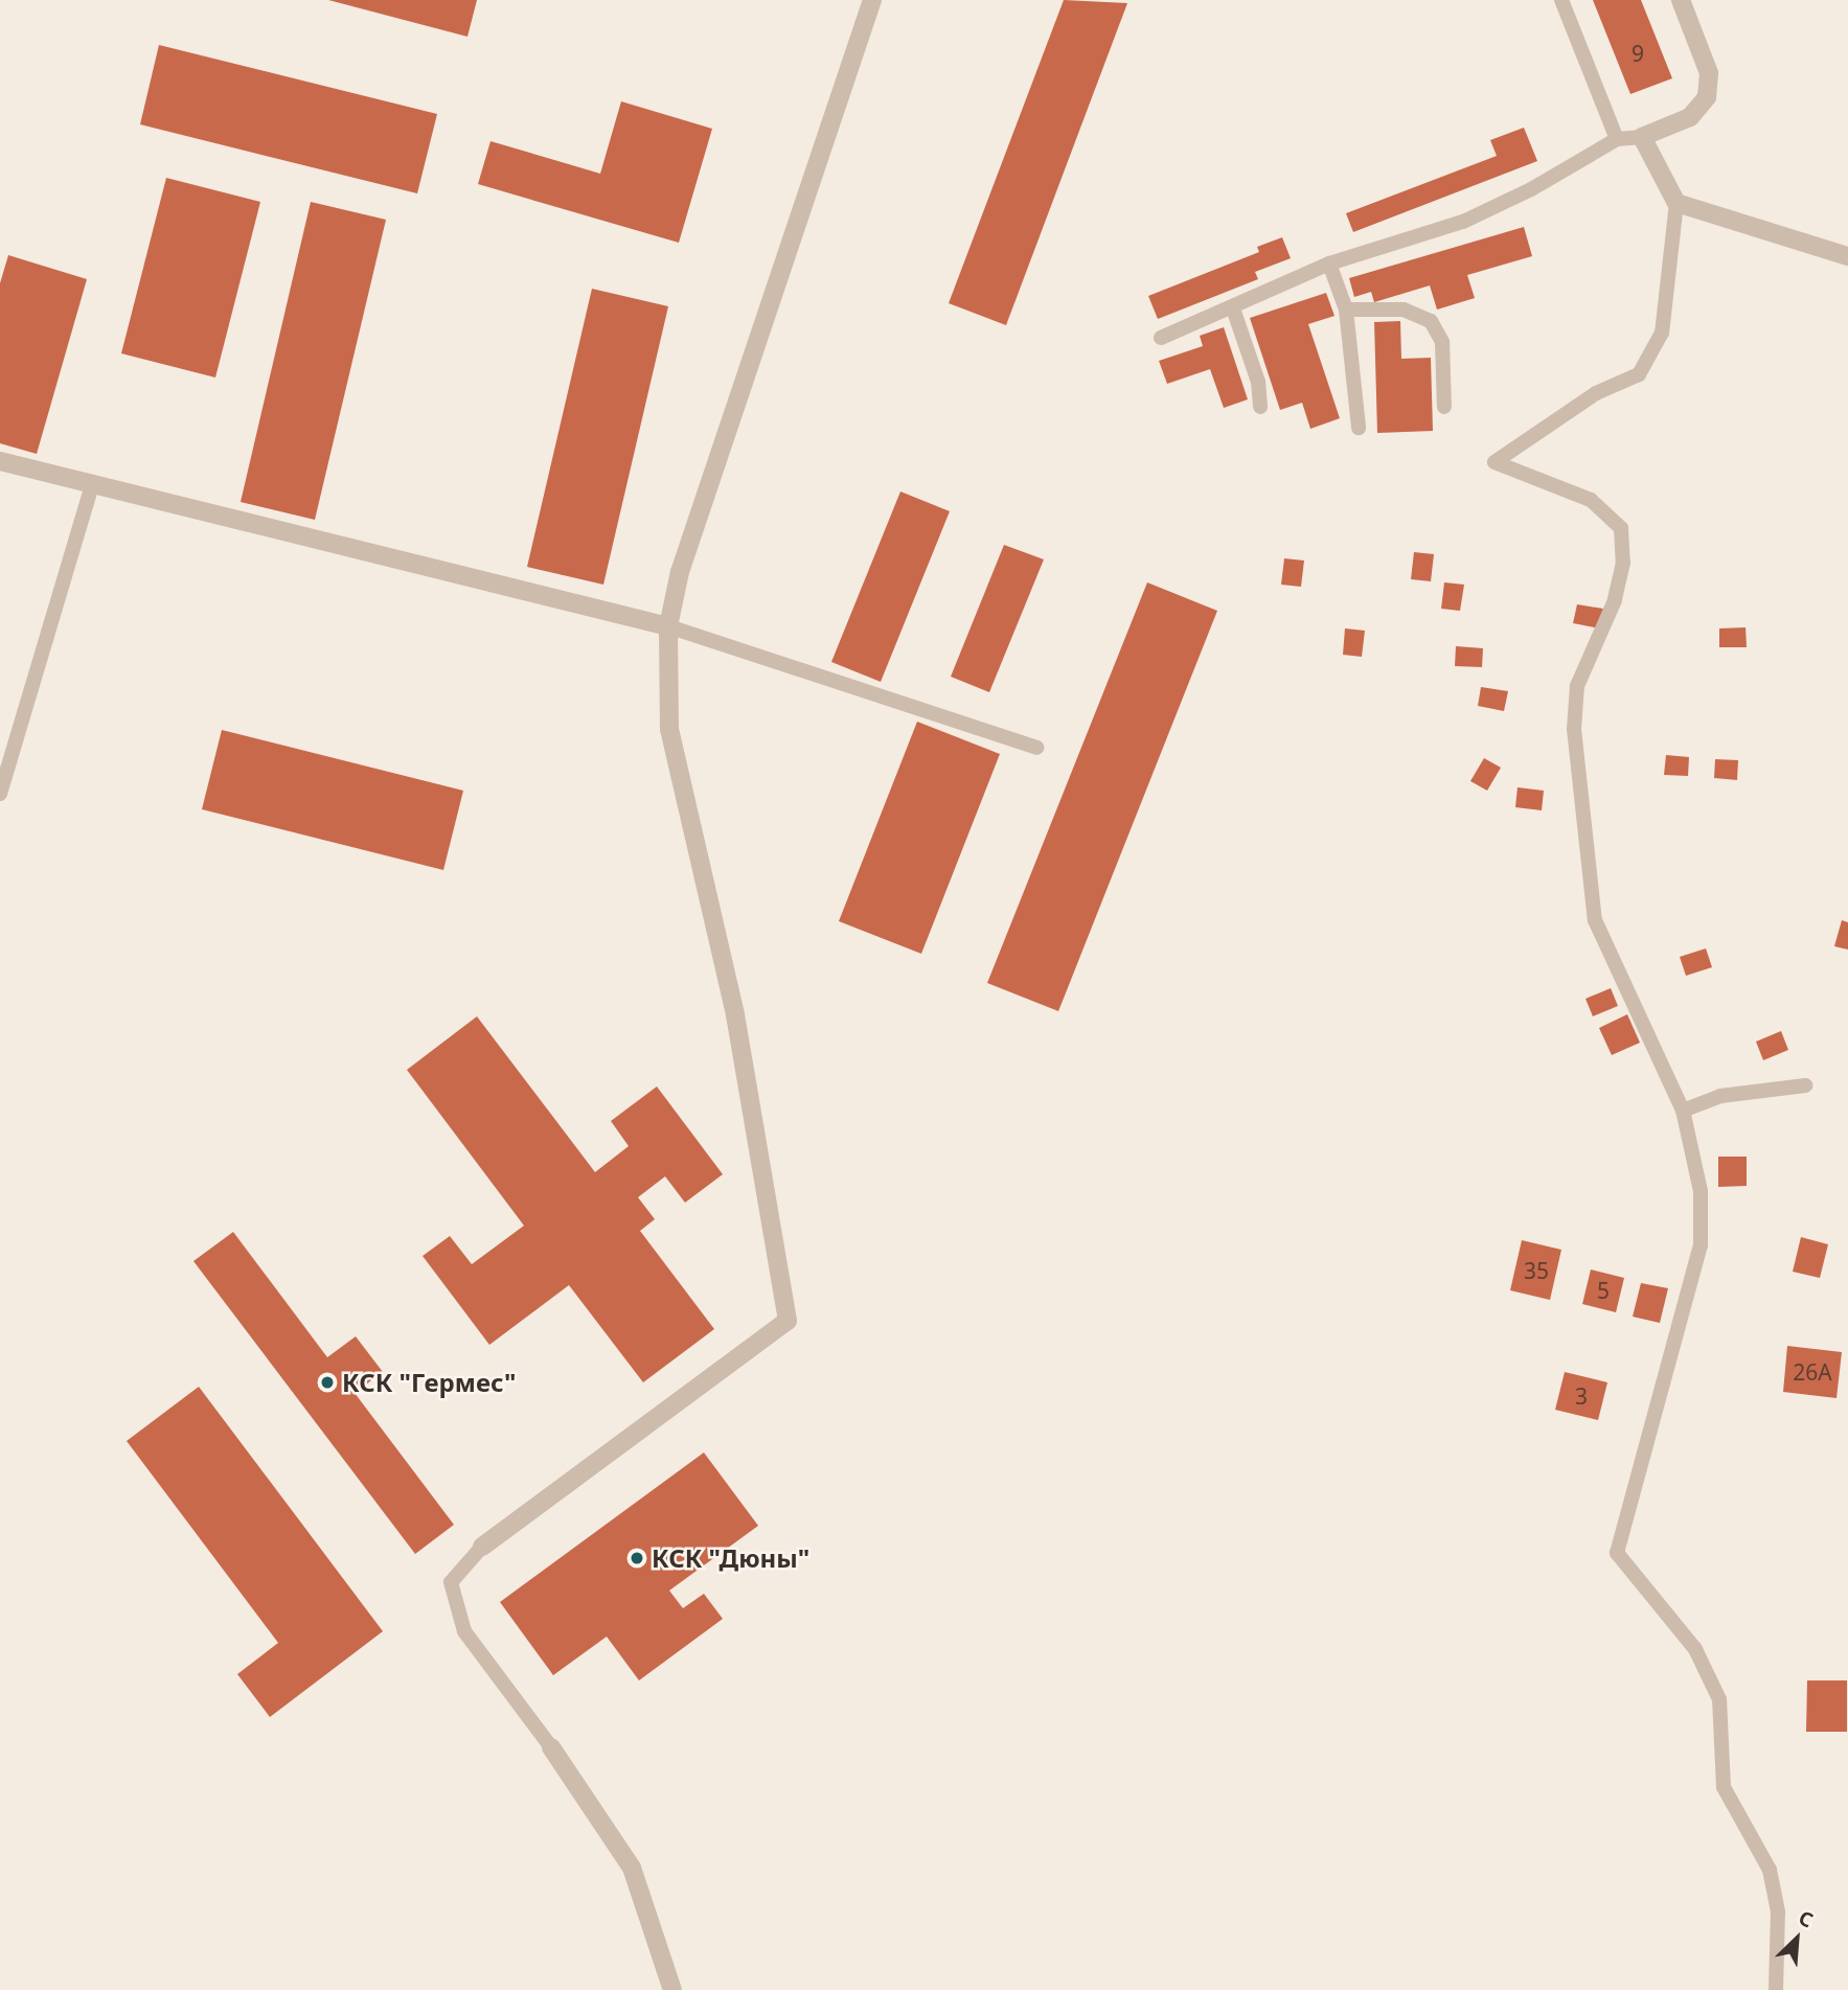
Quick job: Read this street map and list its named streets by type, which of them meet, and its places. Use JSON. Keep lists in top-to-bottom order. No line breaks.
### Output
{"places":["КСК \"Гермес\"","КСК \"Дюны\""],"house_numbers":["9","35","5","26А","3"],"north":"top right"}
